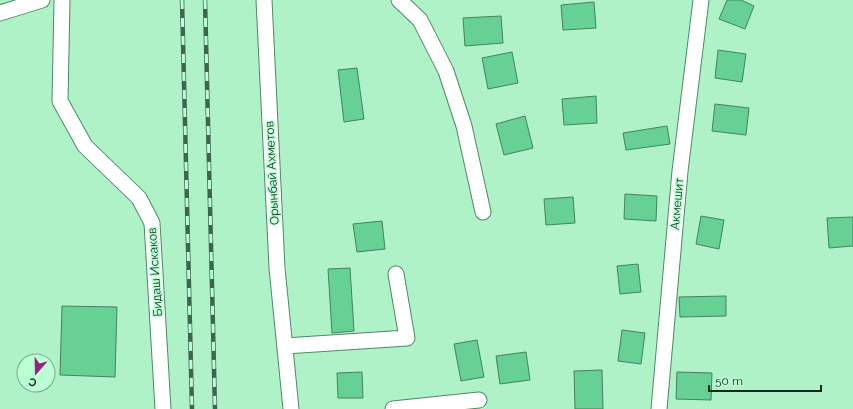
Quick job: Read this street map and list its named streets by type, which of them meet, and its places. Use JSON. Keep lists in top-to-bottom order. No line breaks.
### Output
{"streets":{"street":["Орынбай Ахметов","Акмешит","Бидаш Искаков"]},"scale_bar":"50 m","north":"bottom"}
